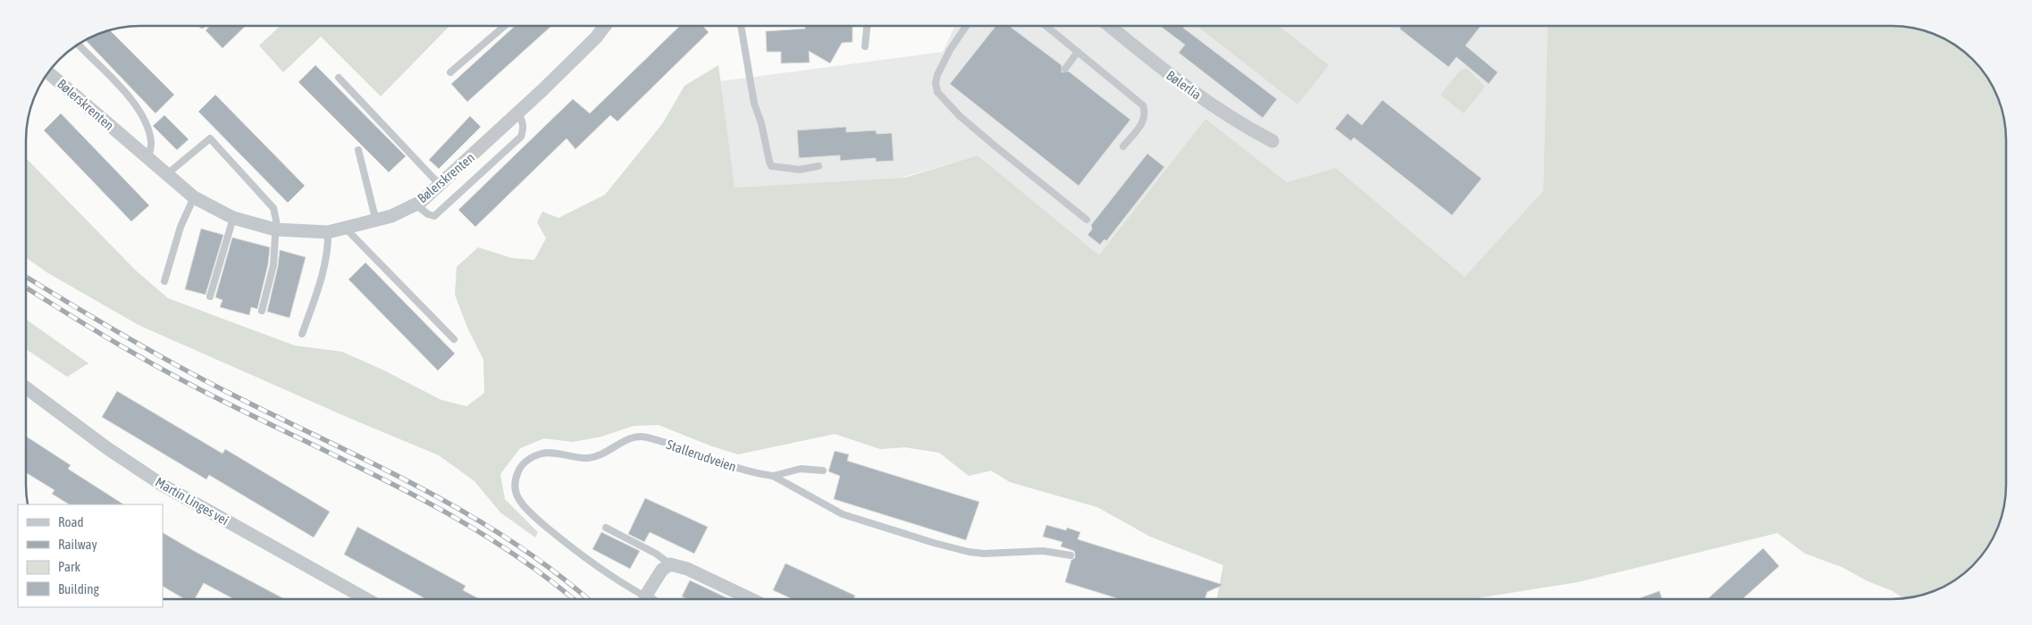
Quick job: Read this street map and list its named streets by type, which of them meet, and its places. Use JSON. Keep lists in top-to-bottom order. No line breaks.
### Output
{"streets":{"street":["Bølerlia","Bølerskrenten","Stallerudveien","Martin Linges vei"]},"legend":["Road","Railway","Park","Building"]}
